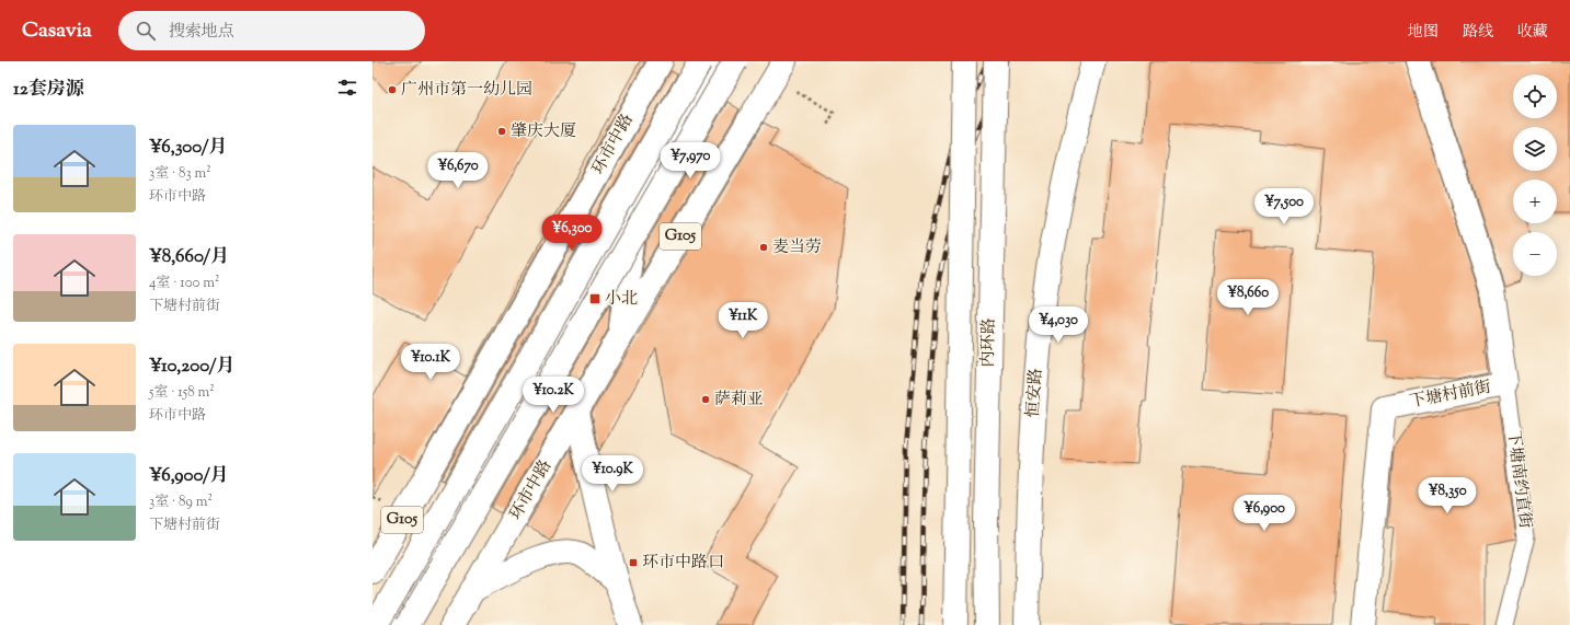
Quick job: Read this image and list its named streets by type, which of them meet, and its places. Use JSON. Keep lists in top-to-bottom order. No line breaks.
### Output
{"streets":{"main road":["环市中路","G105","内环路","恒安路","下塘村前街"],"lane":["下塘南约直街"]},"crossings":[["下塘村前街","下塘南约直街"]],"places":{"other":["广州市第一幼儿园","肇庆大厦","麦当劳","萨莉亚"],"transit":["小北","环市中路口"]},"page":{"header":"Casavia","search":"搜索地点","nav":["地图","路线","收藏"],"heading":"12套房源","map_buttons":["+","−"],"list":[{"name":"¥6,300/月","note":"3室 · 83 m² · 环市中路"},{"name":"¥8,660/月","note":"4室 · 100 m² · 下塘村前街"},{"name":"¥10,200/月","note":"5室 · 158 m² · 环市中路"},{"name":"¥6,900/月","note":"3室 · 89 m² · 下塘村前街"}],"price":["¥7,970","¥6,670","¥7,500","¥6,300","¥8,660","¥11K","¥4,030","¥10.1K","¥10.2K","¥10.9K","¥8,350","¥6,900"]}}
